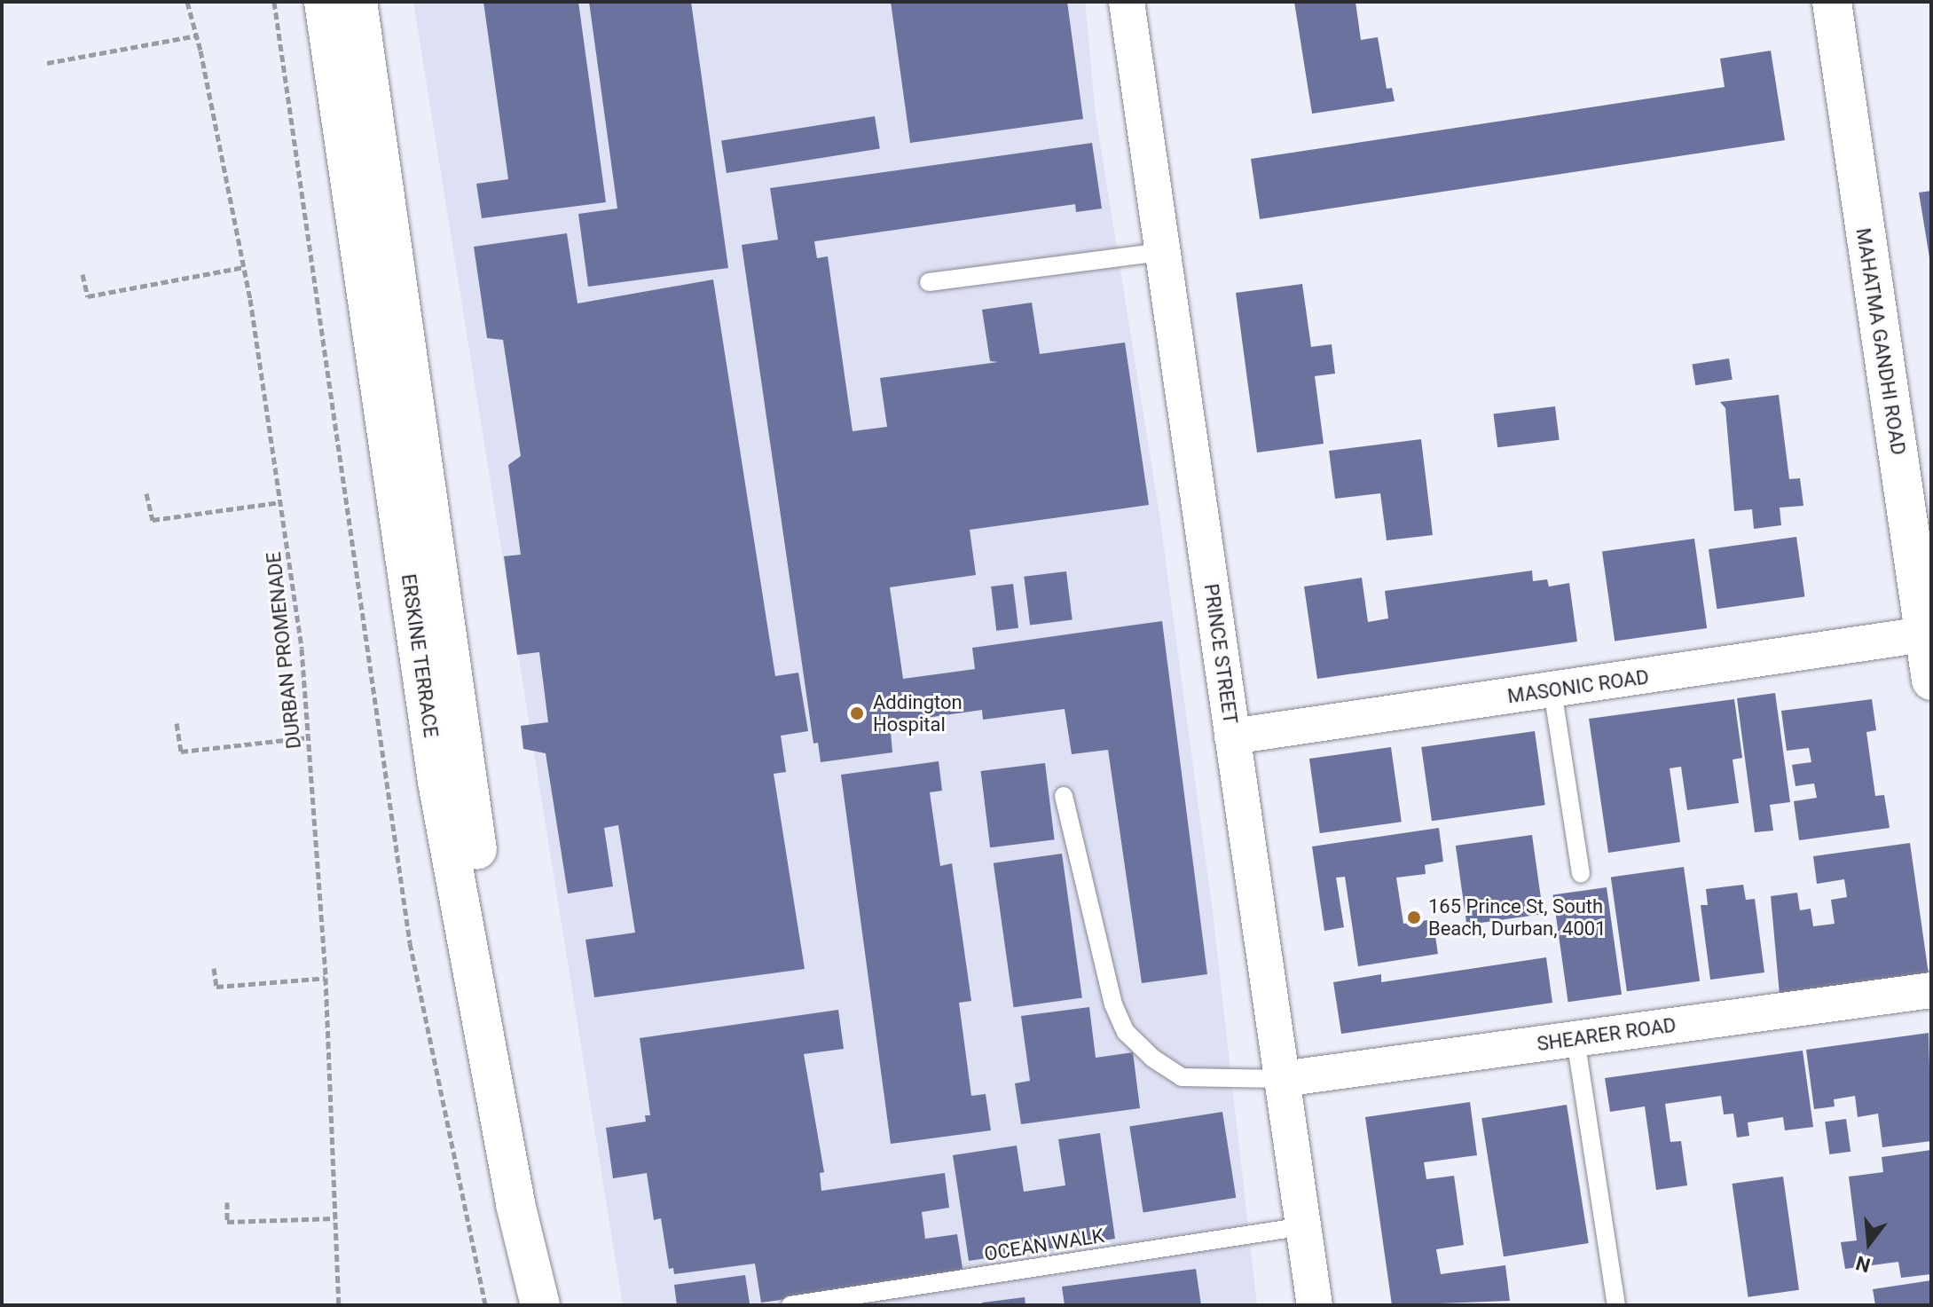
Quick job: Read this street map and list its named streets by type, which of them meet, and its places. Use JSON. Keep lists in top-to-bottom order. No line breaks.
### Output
{"streets":{"main road":["MAHATMA GANDHI ROAD","ERSKINE TERRACE"],"street":["PRINCE STREET","MASONIC ROAD","SHEARER ROAD"],"lane":["OCEAN WALK"],"path":["DURBAN PROMENADE"]},"crossings":[["MAHATMA GANDHI ROAD","MASONIC ROAD"],["PRINCE STREET","MASONIC ROAD"],["PRINCE STREET","SHEARER ROAD"],["PRINCE STREET","OCEAN WALK"]],"places":["Addington Hospital","165 Prince St, South Beach, Durban, 4001"],"north":"bottom"}
